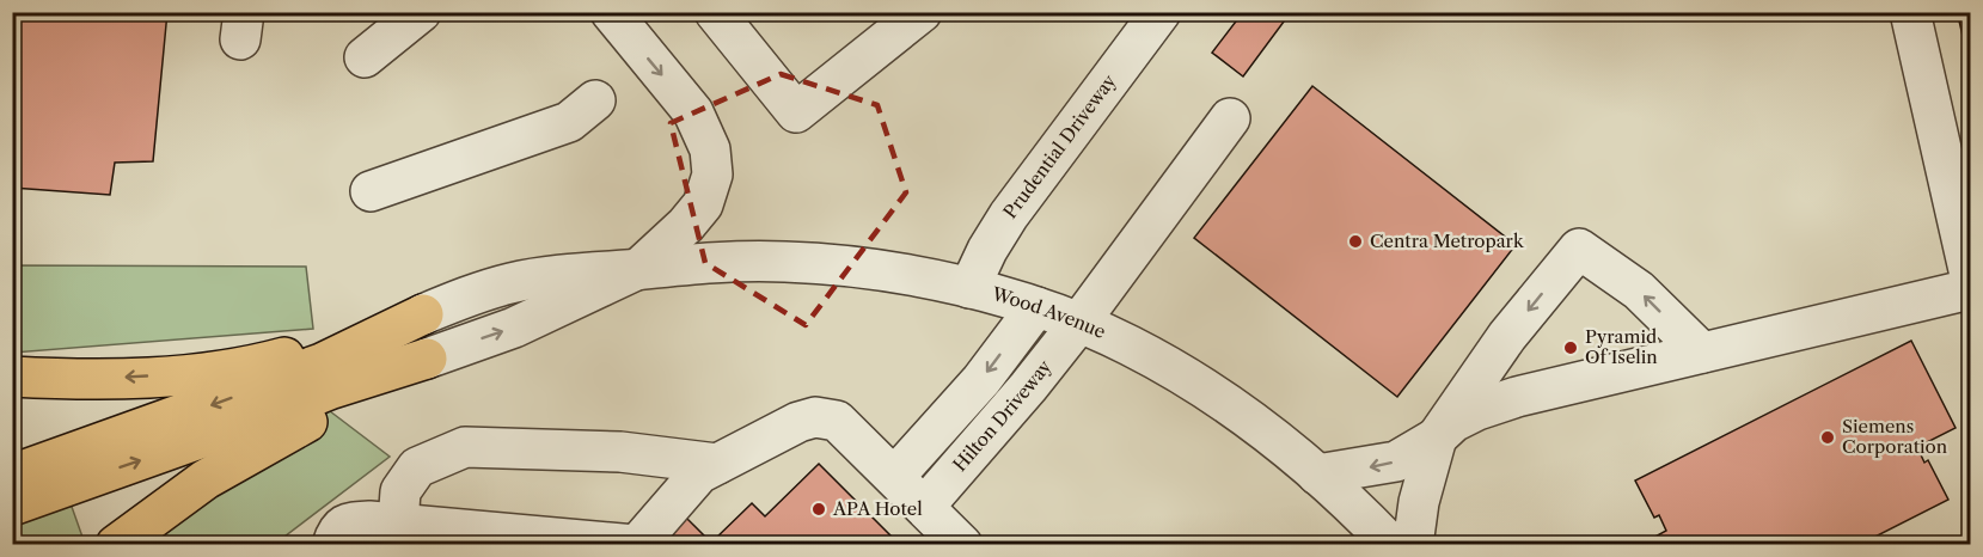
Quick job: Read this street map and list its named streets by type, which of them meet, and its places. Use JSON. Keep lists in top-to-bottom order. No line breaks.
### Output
{"streets":{"street":["Prudential Driveway","Wood Avenue","Hilton Driveway"]},"crossings":[["Prudential Driveway","Wood Avenue"],["Wood Avenue","Hilton Driveway"]],"places":["Centra Metropark","Pyramid Of Iselin","Siemens Corporation","APA Hotel"]}
